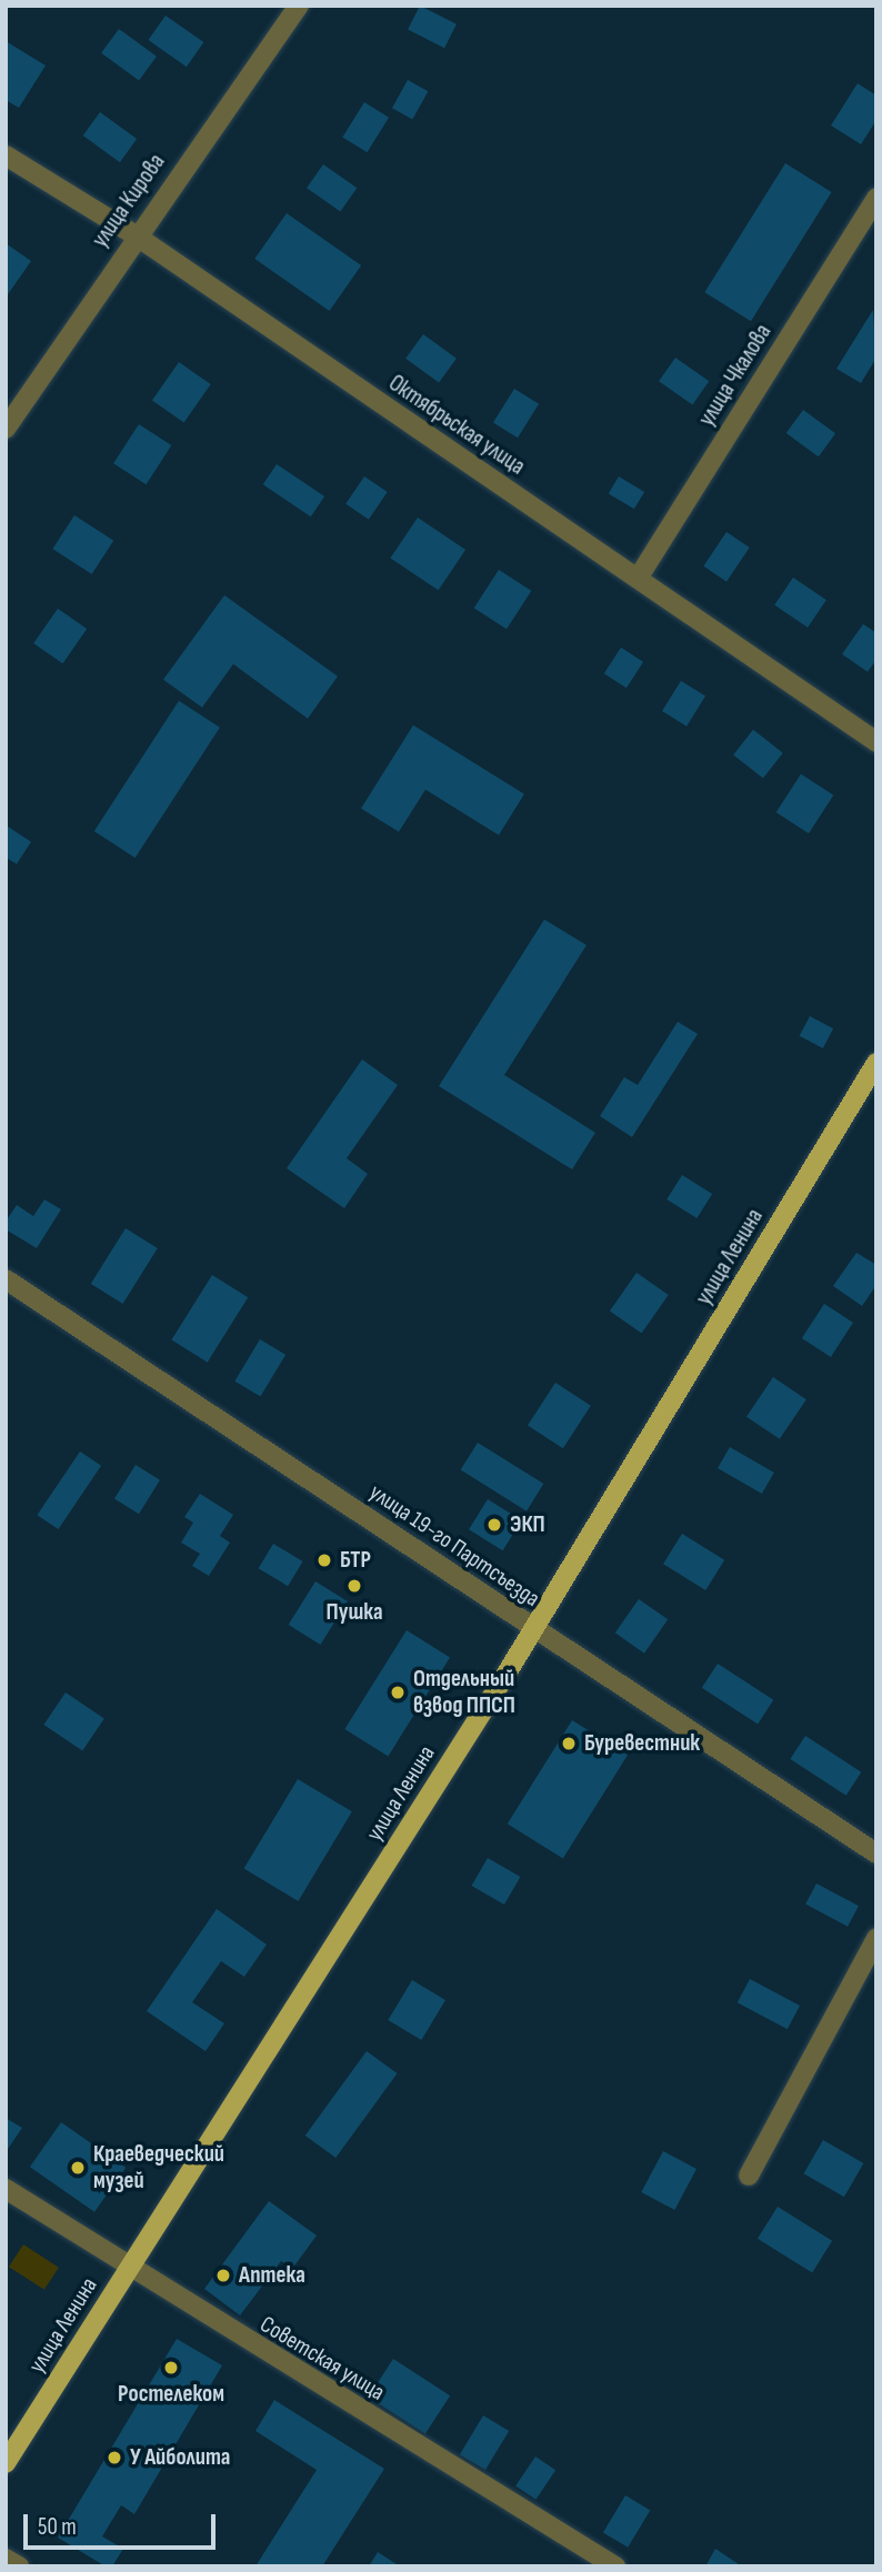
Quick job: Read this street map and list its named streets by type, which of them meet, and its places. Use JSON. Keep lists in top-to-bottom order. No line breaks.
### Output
{"streets":{"main road":["улица Ленина"],"street":["улица Кирова","улица Чкалова","Октябрьская улица","улица 19-го Партсъезда","Советская улица"]},"crossings":[["улица Кирова","Октябрьская улица"],["улица Чкалова","Октябрьская улица"],["улица Ленина","улица 19-го Партсъезда"],["улица Ленина","Советская улица"]],"places":["ЭКП","БТР","Пушка","Отдельный взвод ППСП","Буревестник","Краеведческий музей","Аптека","Ростелеком","У Айболита"],"scale_bar":"50 m"}
